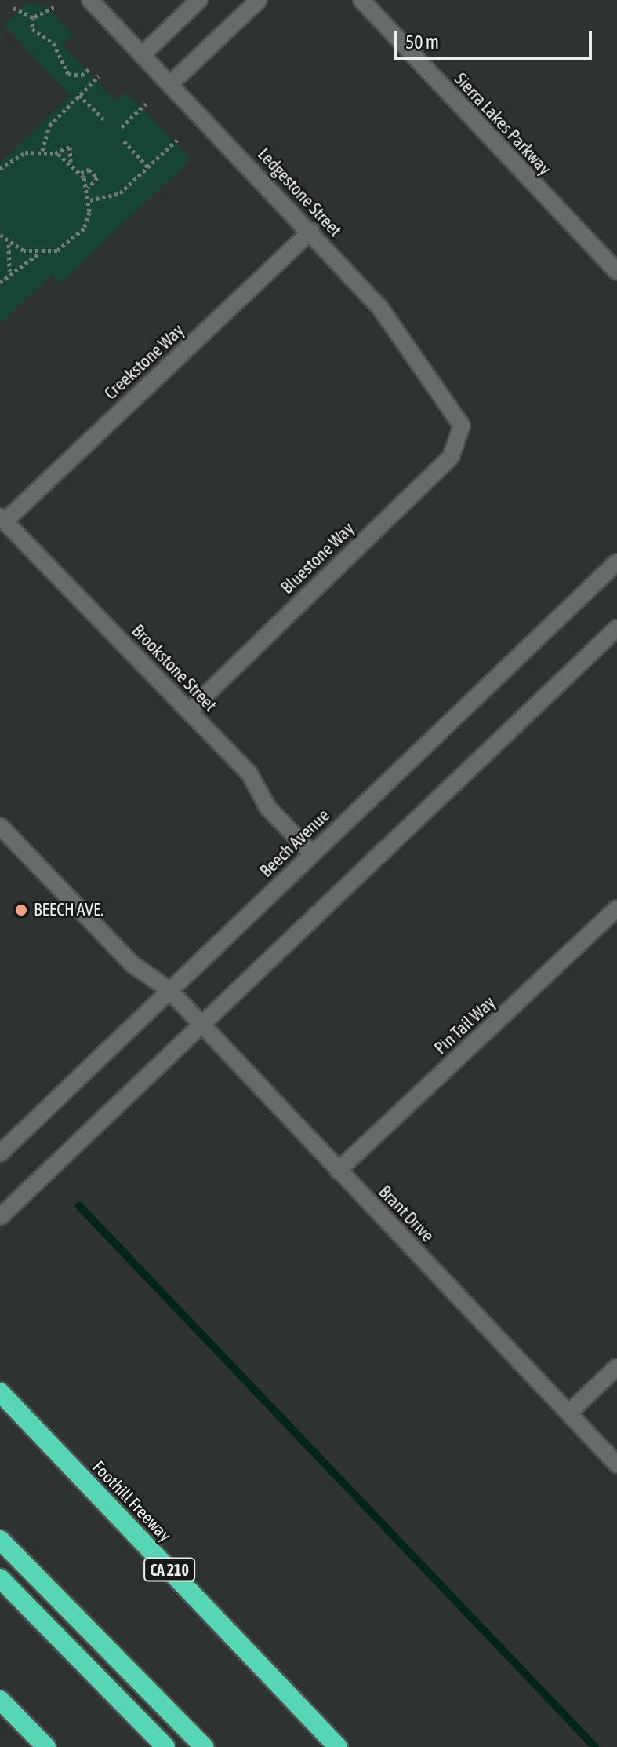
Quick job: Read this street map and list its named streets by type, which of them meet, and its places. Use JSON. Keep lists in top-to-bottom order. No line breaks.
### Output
{"streets":{"highway":["Foothill Freeway","CA 210"],"street":["Sierra Lakes Parkway","Ledgestone Street","Creekstone Way","Bluestone Way","Brookstone Street","Beech Avenue","Pin Tail Way","Brant Drive"]},"crossings":[["Ledgestone Street","Creekstone Way"],["Ledgestone Street","Bluestone Way"],["Creekstone Way","Brookstone Street"],["Bluestone Way","Brookstone Street"],["Brookstone Street","Beech Avenue"],["Beech Avenue","Brant Drive"],["Pin Tail Way","Brant Drive"]],"places":["BEECH AVE."],"scale_bar":"50 m"}
